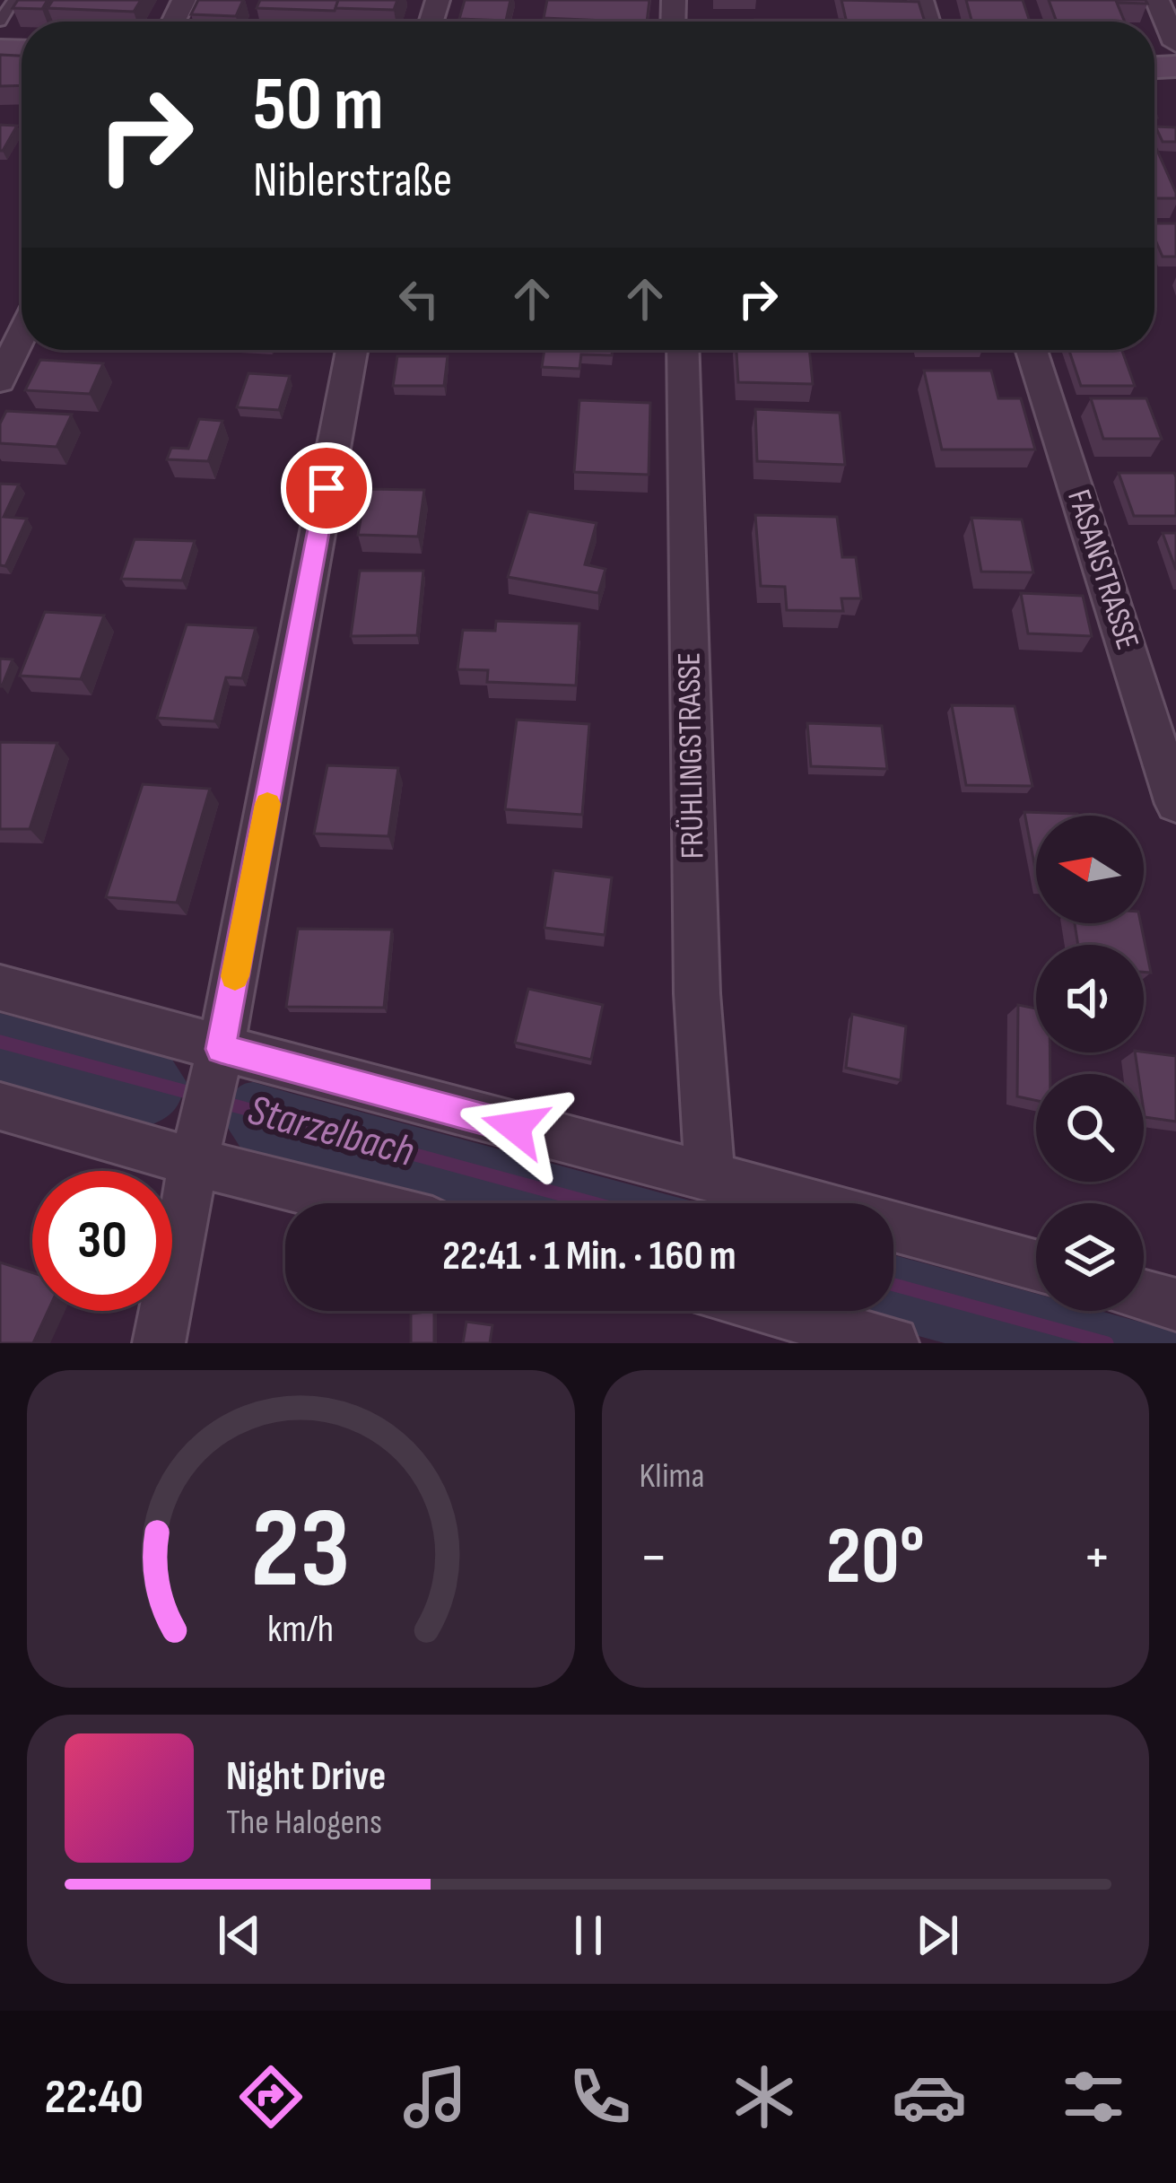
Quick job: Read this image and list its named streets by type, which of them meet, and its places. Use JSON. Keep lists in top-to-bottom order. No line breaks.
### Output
{"streets":{"street":["FASANSTRASSE","FRÜHLINGSTRASSE"]},"water":["Starzelbach"],"north":"left","page":{"turn":["50 m","Niblerstraße"],"limit":"30","trip":"22:41 · 1 Min. · 160 m","tile":"Klima","heat":["−","20°","+"],"song":["Night Drive","The Halogens"],"tabs":"22:40","gauge":["23","km/h"]}}
